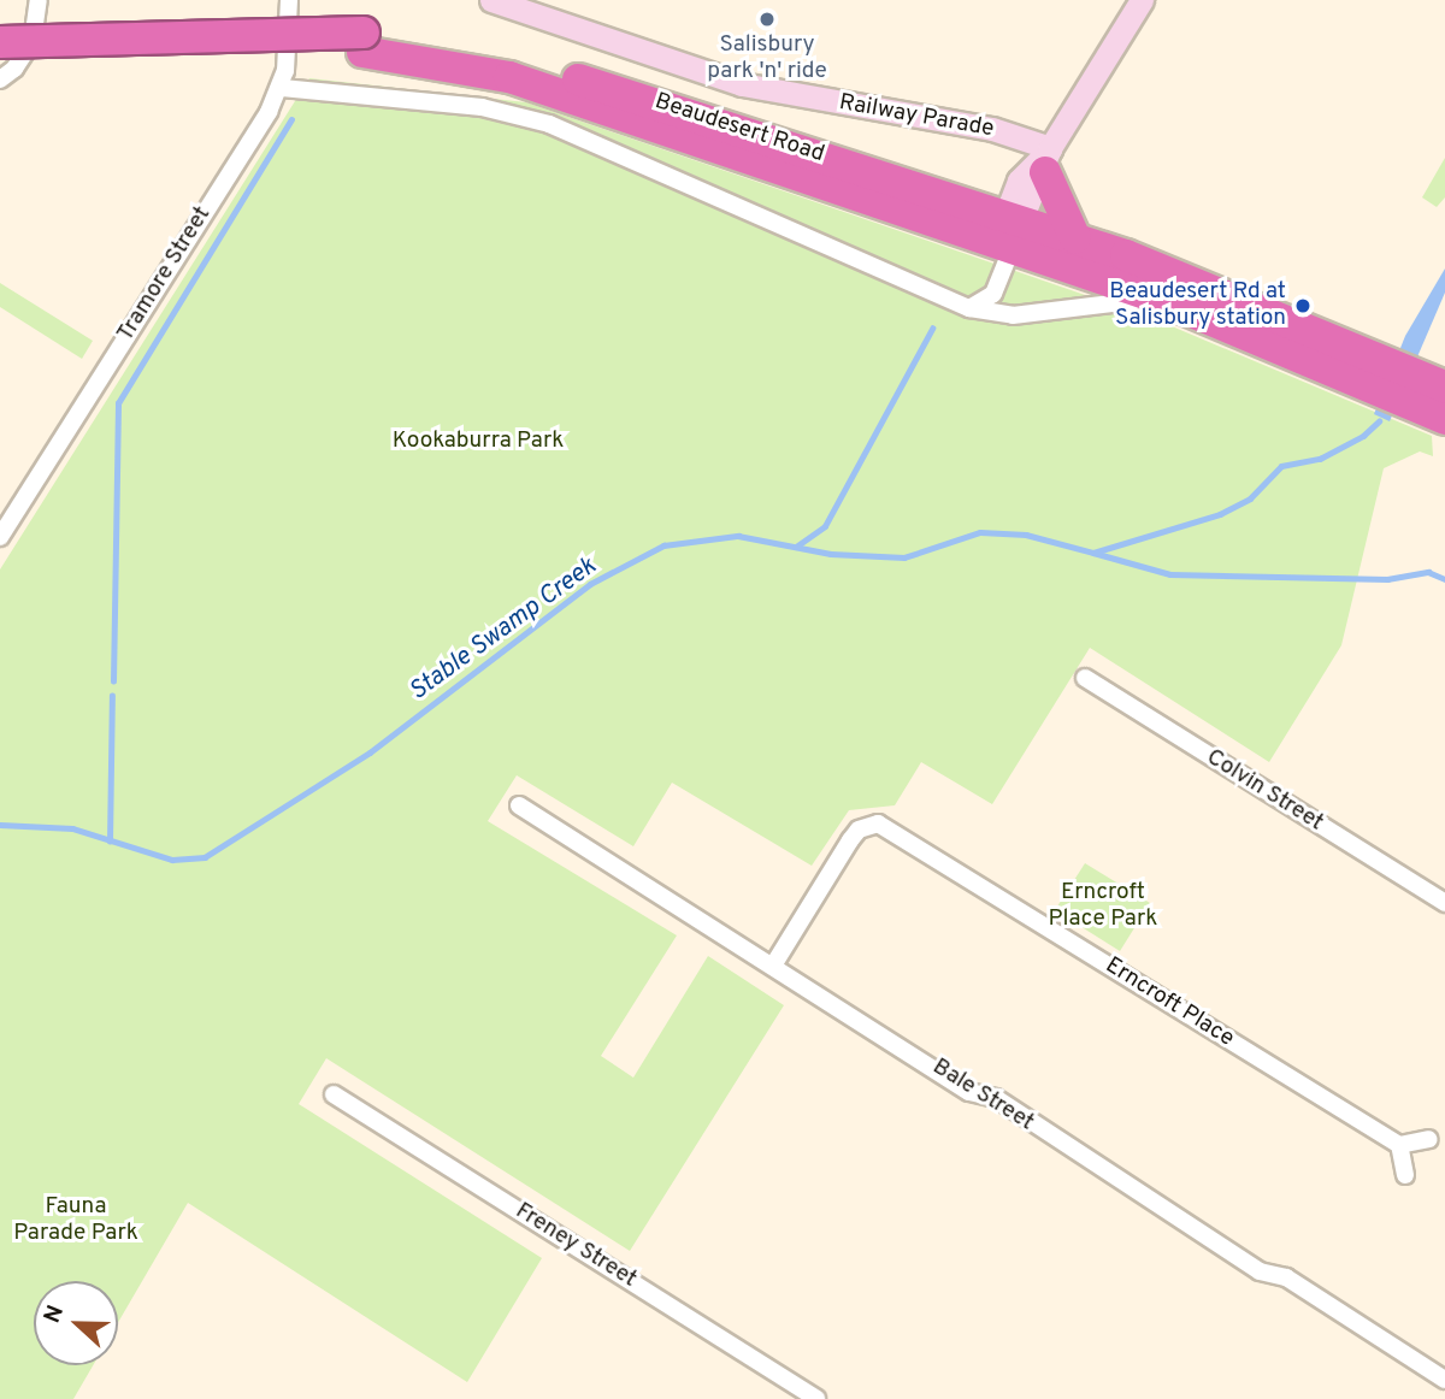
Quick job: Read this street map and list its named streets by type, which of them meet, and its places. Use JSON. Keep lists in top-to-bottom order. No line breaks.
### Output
{"streets":{"highway":["Beaudesert Road"],"street":["Railway Parade","Tramore Street","Colvin Street","Erncroft Place","Bale Street","Freney Street"]},"crossings":[["Beaudesert Road","Tramore Street"],["Erncroft Place","Bale Street"]],"water":["Stable Swamp Creek"],"parks":["Kookaburra Park","Erncroft Place Park","Fauna Parade Park"],"places":["Salisbury park 'n' ride","Beaudesert Rd at Salisbury station"],"north":"left"}
